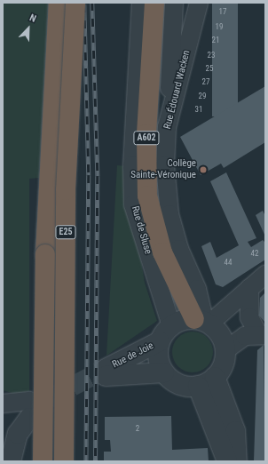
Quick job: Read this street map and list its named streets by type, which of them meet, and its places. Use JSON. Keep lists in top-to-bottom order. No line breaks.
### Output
{"streets":{"highway":["A602","E25"],"street":["Rue Édouard Wacken","Rue de Sluse","Rue de Joie"]},"crossings":[["Rue Édouard Wacken","A602"],["Rue Édouard Wacken","Rue de Sluse"],["Rue Édouard Wacken","Rue de Joie"],["A602","Rue de Sluse"],["A602","Rue de Joie"],["Rue de Sluse","Rue de Joie"]],"places":["Collège Sainte-Véronique"],"house_numbers":["17","19","21","23","25","27","29","31","42","44","2"],"north":"top right"}
